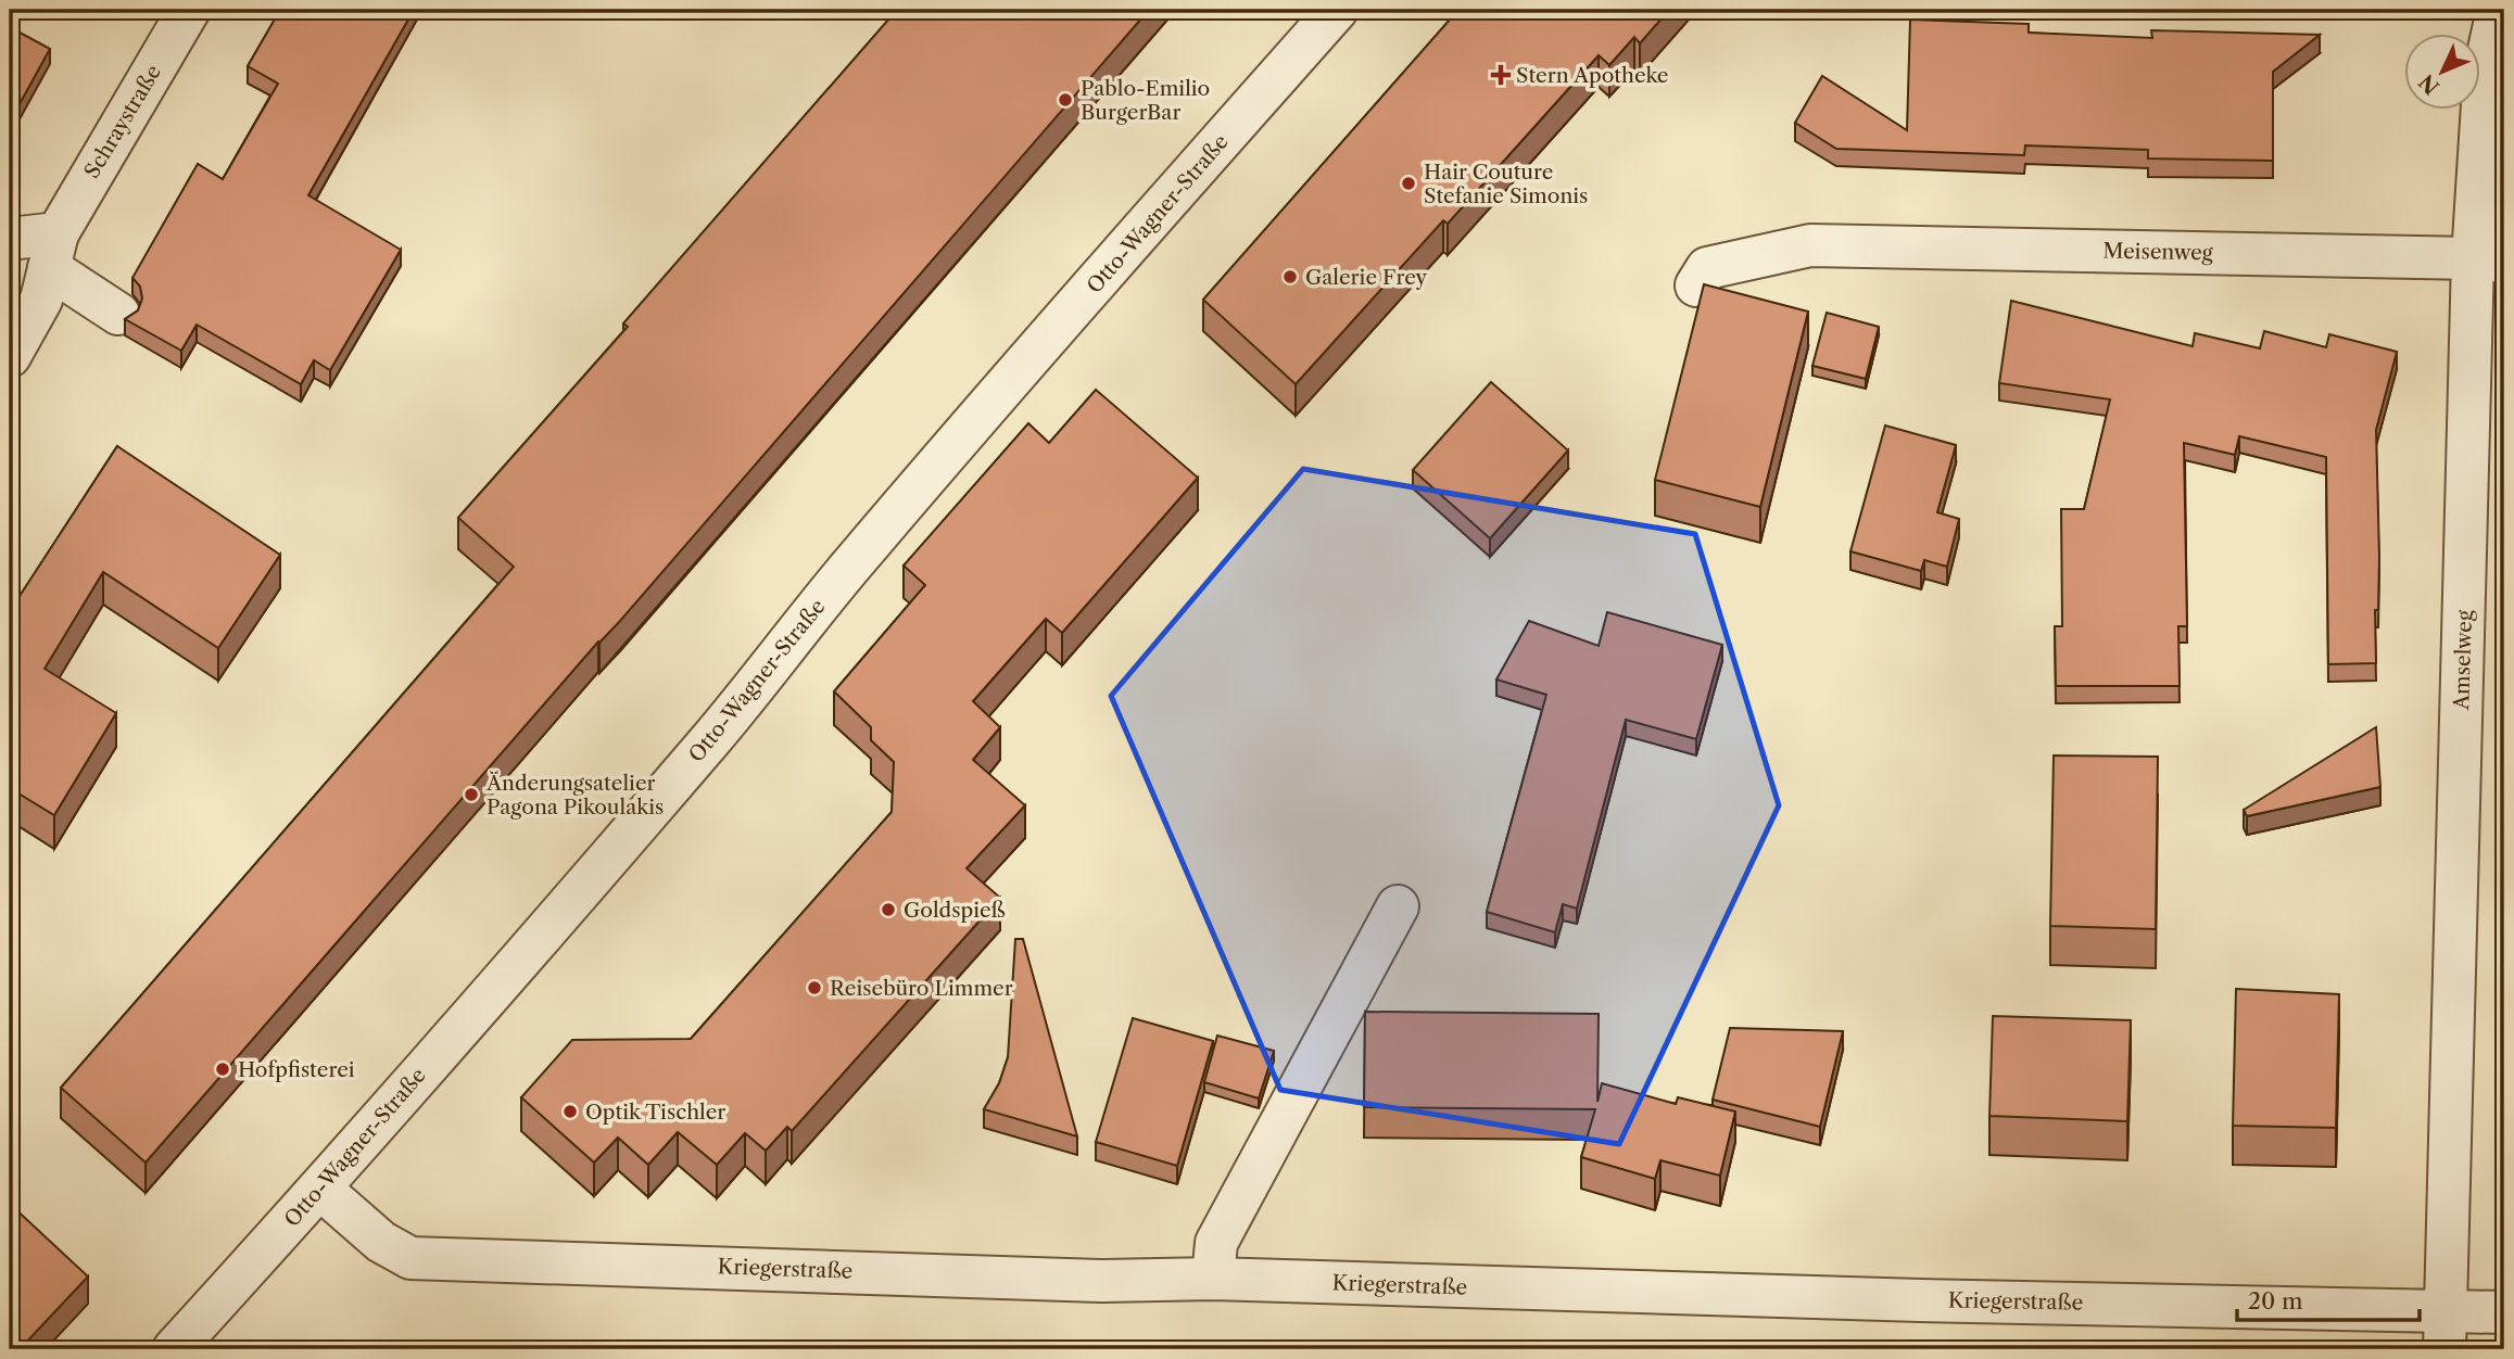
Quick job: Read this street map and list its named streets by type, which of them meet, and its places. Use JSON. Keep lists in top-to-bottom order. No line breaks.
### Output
{"streets":{"street":["Schraystraße","Otto-Wagner-Straße","Meisenweg","Amselweg","Kriegerstraße"]},"crossings":[["Otto-Wagner-Straße","Kriegerstraße"],["Meisenweg","Amselweg"],["Amselweg","Kriegerstraße"]],"places":{"health":["Stern Apotheke"],"other":["Pablo-Emilio BurgerBar","Hair Couture Stefanie Simonis","Galerie Frey","Änderungsatelier Pagona Pikoulakis","Goldspieß","Reisebüro Limmer","Hofpfisterei","Optik Tischler"]},"scale_bar":"20 m","north":"bottom left"}
